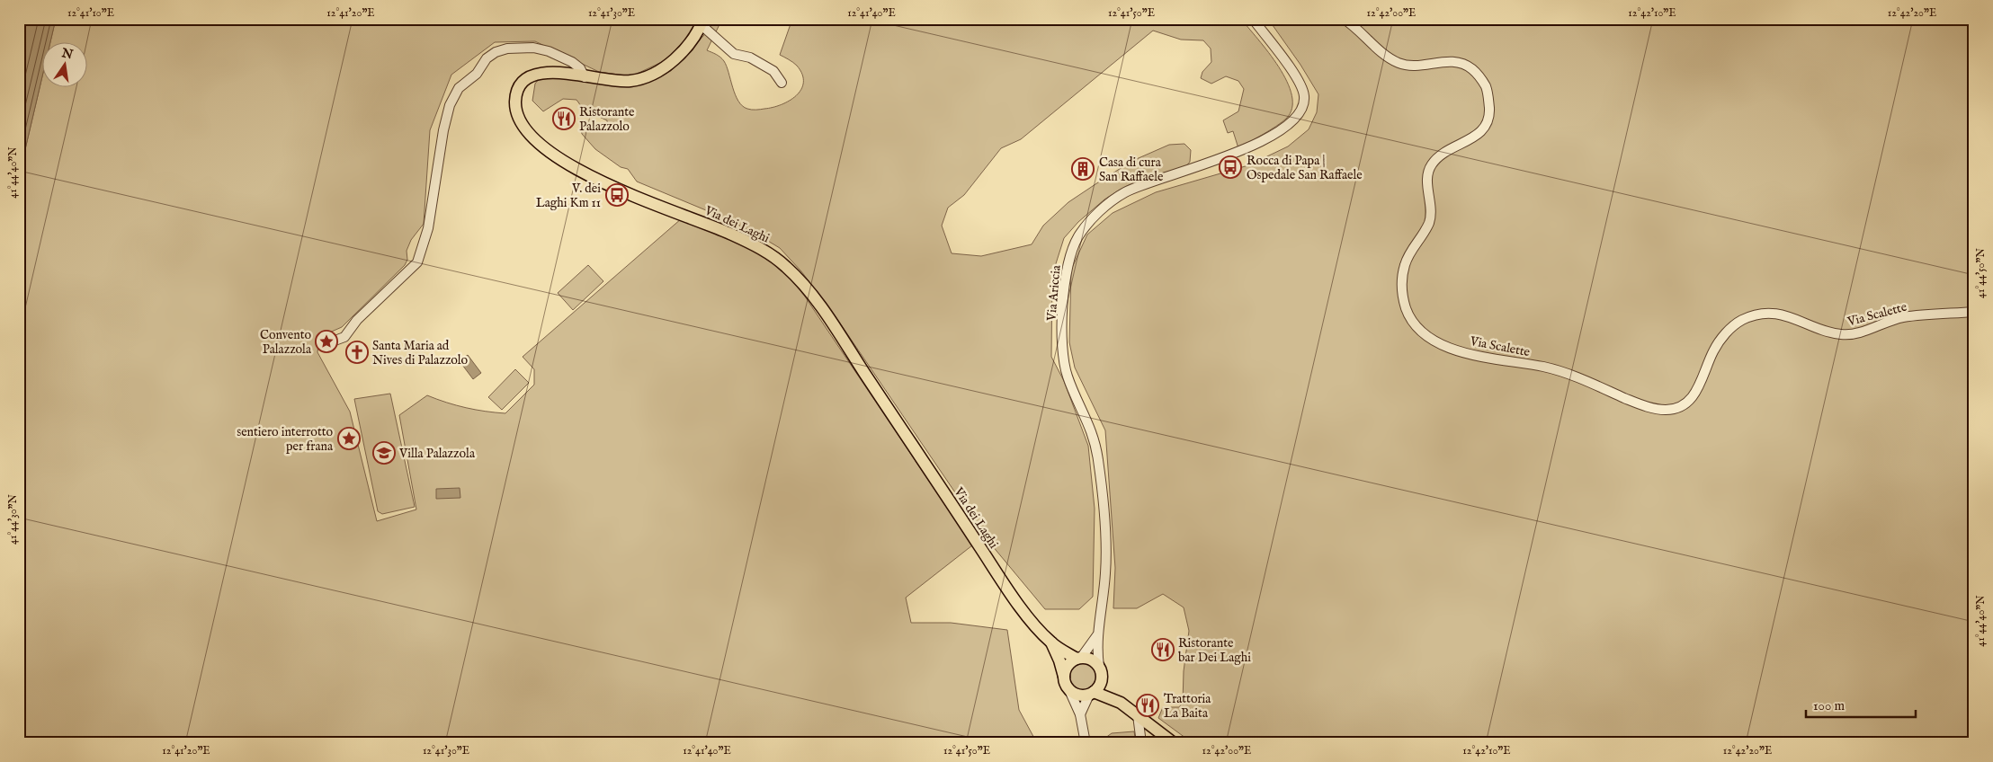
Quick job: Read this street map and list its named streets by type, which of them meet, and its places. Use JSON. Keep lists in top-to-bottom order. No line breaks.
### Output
{"streets":{"main road":["Via dei Laghi"],"street":["Via Ariccia","Via Scalette"]},"crossings":[["Via dei Laghi","Via Ariccia"]],"places":{"restaurant":["Ristorante Palazzolo","Ristorante bar Dei Laghi","Trattoria La Baita"],"bus stop":["Rocca di Papa | Ospedale San Raffaele","V. dei Laghi Km 11"],"building":["Casa di cura San Raffaele"],"place":["Convento Palazzola","sentiero interrotto per frana"],"church":["Santa Maria ad Nives di Palazzolo"],"school or university":["Villa Palazzola"]},"scale_bar":"100 m","north":"top","coordinates":["12°41'10\"E","12°41'20\"E","12°41'30\"E","12°41'40\"E","12°41'50\"E","12°42'00\"E","12°42'10\"E","12°42'20\"E","41°44'40\"N","41°44'50\"N","41°44'30\"N"]}
